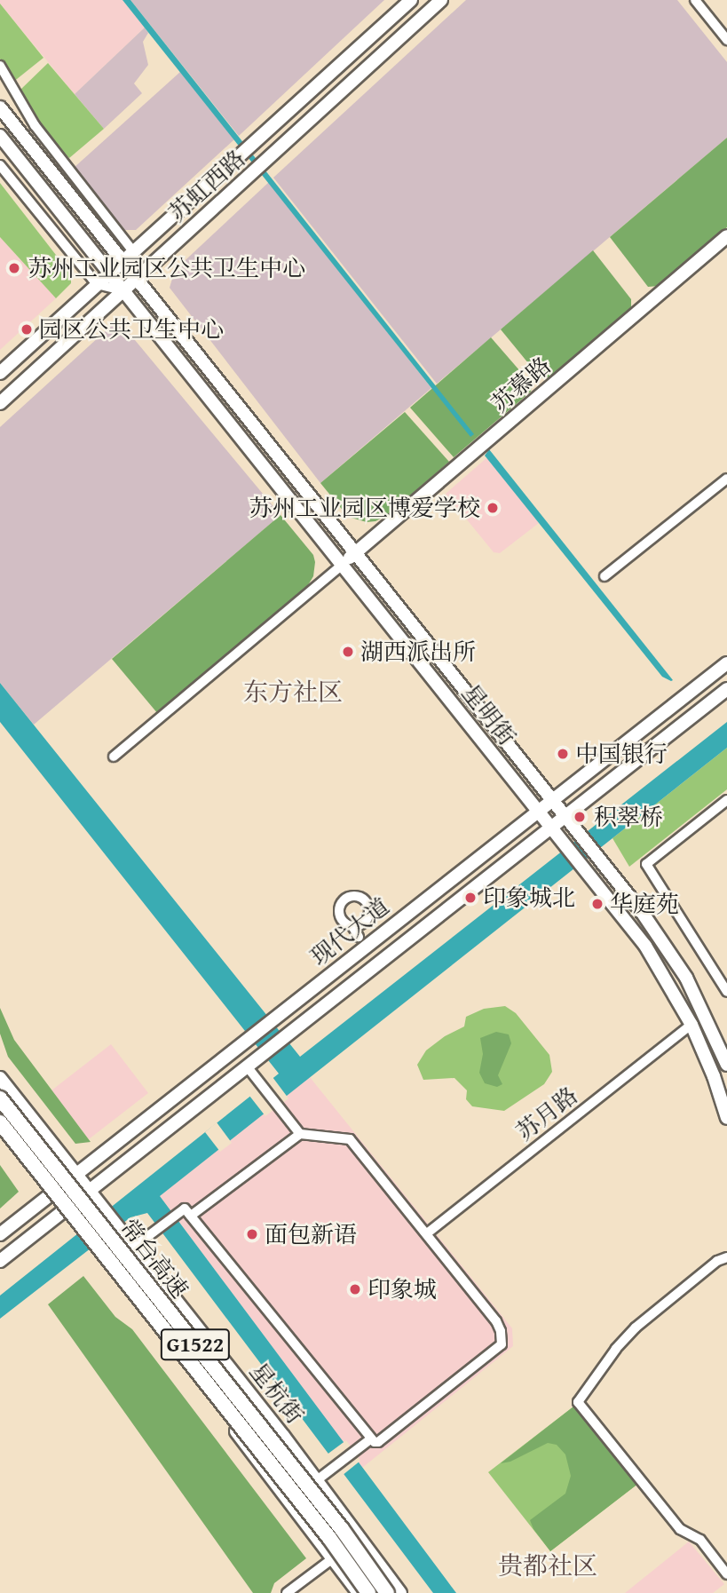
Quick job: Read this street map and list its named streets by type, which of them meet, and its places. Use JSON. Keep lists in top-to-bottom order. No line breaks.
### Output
{"streets":{"highway":["常台高速","G1522"],"main road":["苏虹西路","苏慕路","星明街","现代大道","星杭街"],"street":["苏月路"]},"crossings":[["苏虹西路","星明街"],["苏慕路","星明街"],["星明街","现代大道"],["星明街","苏月路"],["现代大道","星杭街"]],"districts":["东方社区","贵都社区"],"places":["苏州工业园区公共卫生中心","园区公共卫生中心","苏州工业园区博爱学校","湖西派出所","中国银行","积翠桥","印象城北","华庭苑","面包新语","印象城"]}
